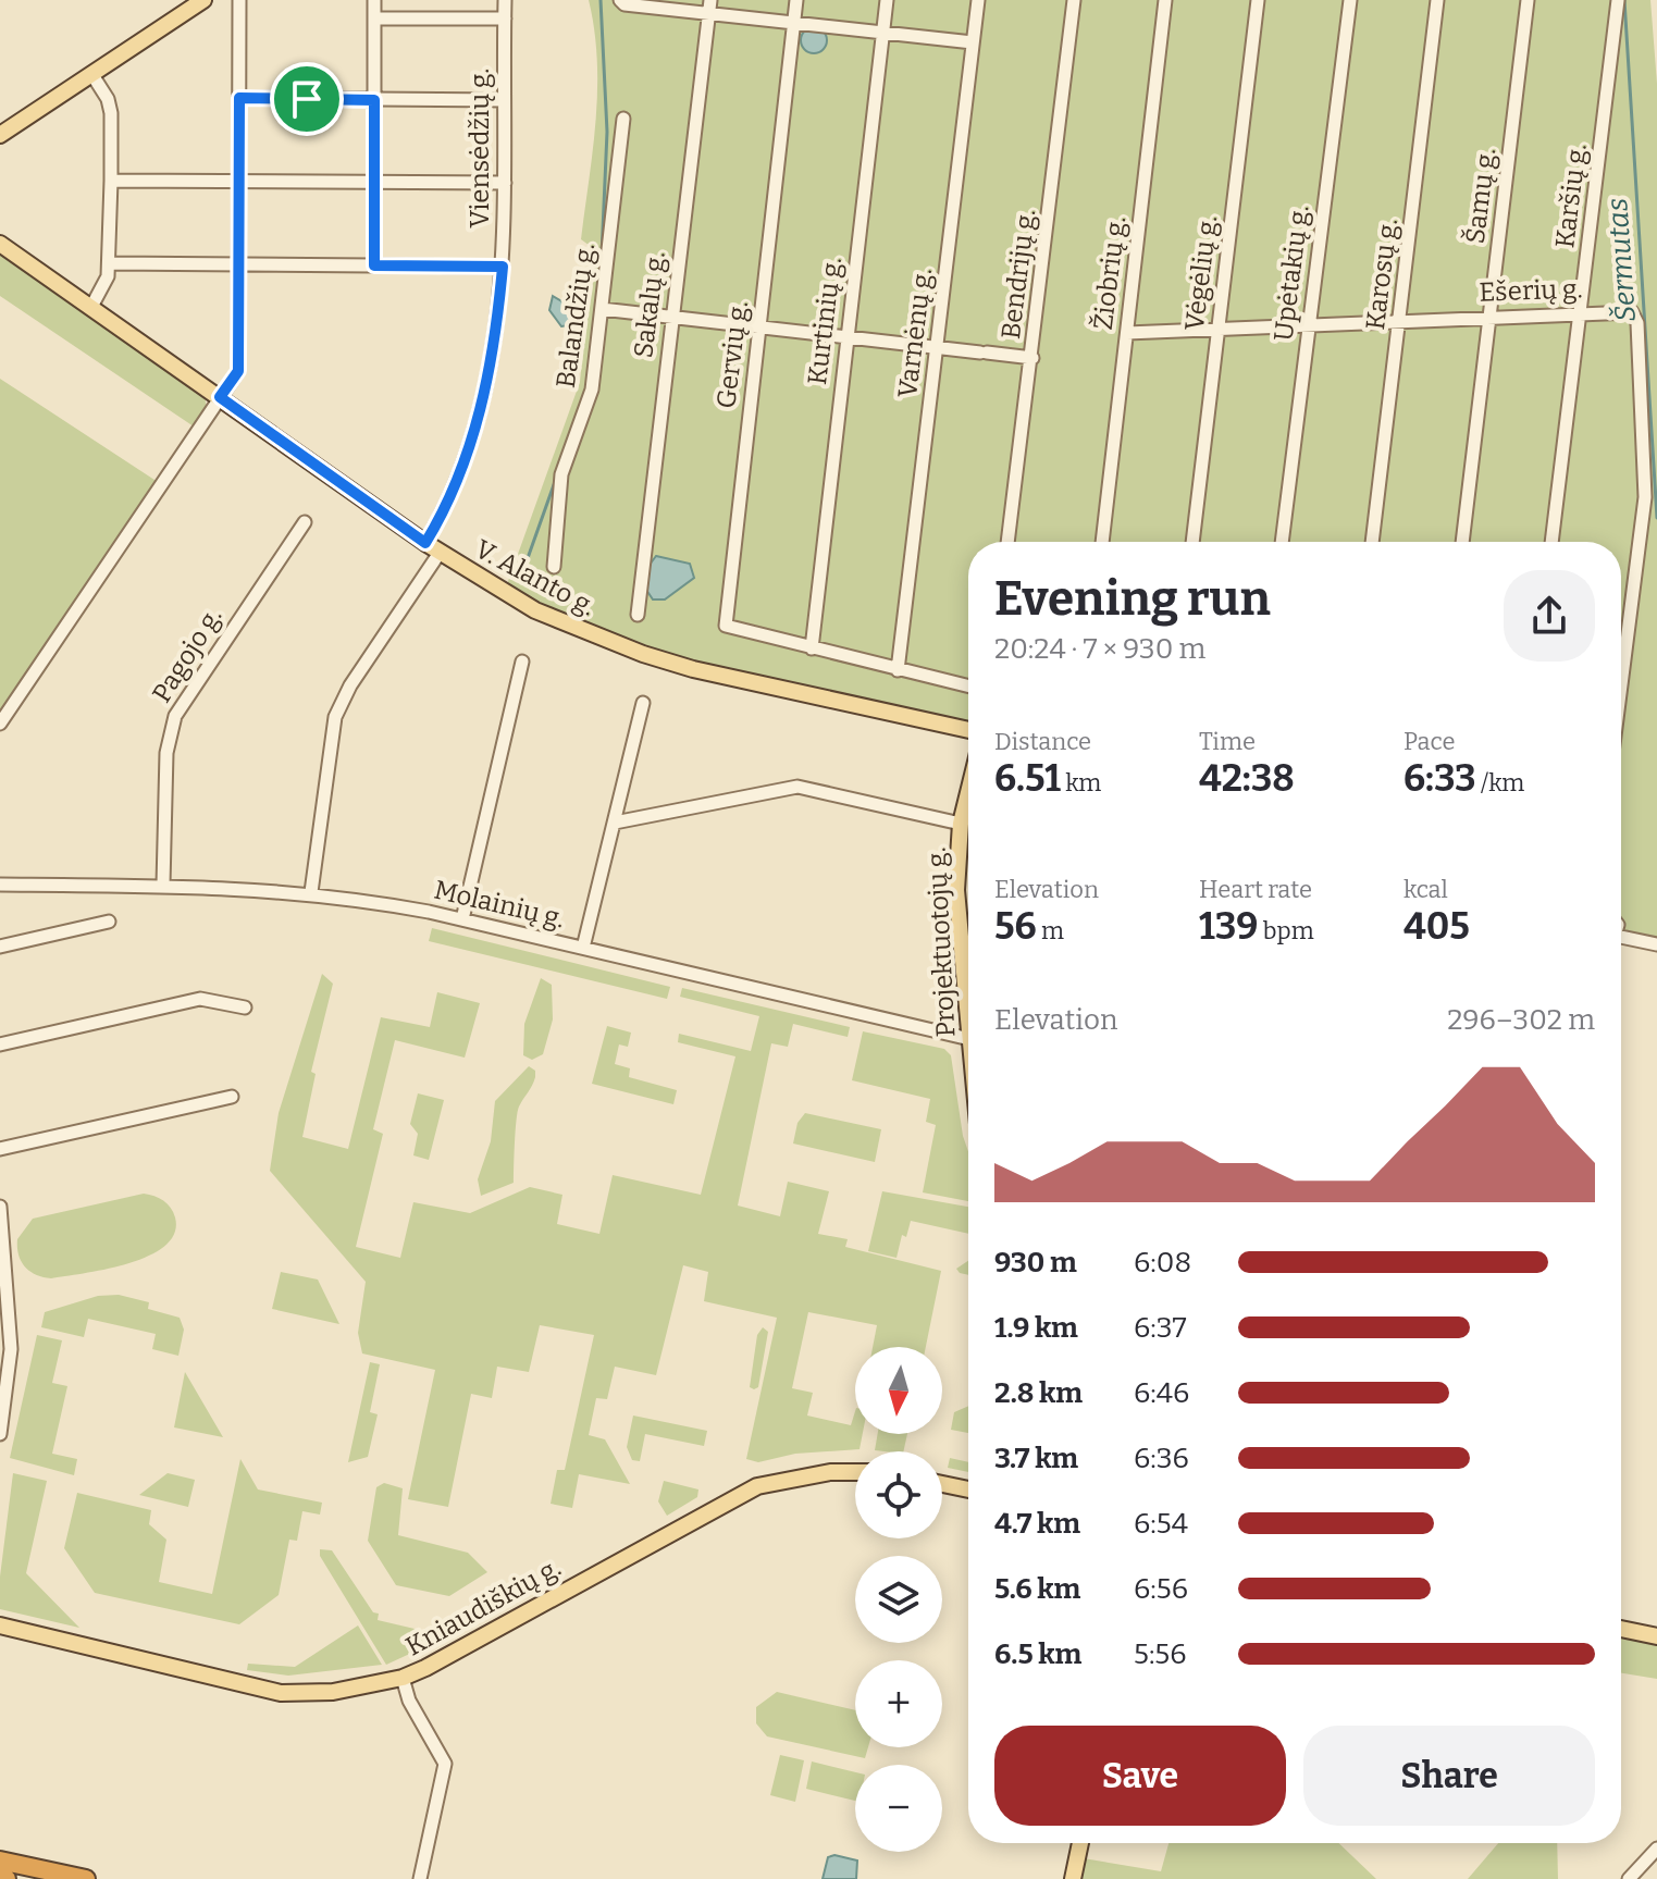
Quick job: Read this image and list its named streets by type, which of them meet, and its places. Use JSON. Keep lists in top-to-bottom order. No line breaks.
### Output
{"streets":{"main road":["V. Alanto g.","Projektuotojų g.","Kniaudiškių g."],"street":["Viensėdžių g.","Šamų g.","Karšių g.","Žiobrių g.","Vėgėlių g.","Upėtakių g.","Bendrijų g.","Karosų g.","Ešerių g.","Sakalų g.","Balandžių g.","Kurtinių g.","Varnėnų g.","Gervių g.","Pagojo g.","Molainių g."]},"crossings":[["Viensėdžių g.","V. Alanto g."],["Viensėdžių g.","Molainių g."],["Šamų g.","Ešerių g."],["Karšių g.","Ešerių g."],["Žiobrių g.","Ešerių g."],["Vėgėlių g.","Ešerių g."],["Upėtakių g.","Ešerių g."],["Karosų g.","Ešerių g."],["Kurtinių g.","Gervių g."],["Varnėnų g.","Gervių g."],["Pagojo g.","Molainių g."]],"water":["Šermutas"],"north":"bottom","page":{"heading":["Evening run","20:24 · 7 × 930 m"],"stats":[["Distance","6.51 km"],["Time","42:38"],["Pace","6:33 /km"],["Elevation","56 m"],["Heart rate","139 bpm"],["kcal","405"]],"chart":["Elevation","296–302 m"],"list":[{"name":"930 m","note":"6:08"},{"name":"1.9 km","note":"6:37"},{"name":"2.8 km","note":"6:46"},{"name":"3.7 km","note":"6:36"},{"name":"4.7 km","note":"6:54"},{"name":"5.6 km","note":"6:56"},{"name":"6.5 km","note":"5:56"}],"map_buttons":["+","−"],"buttons":["Save","Share"]}}
